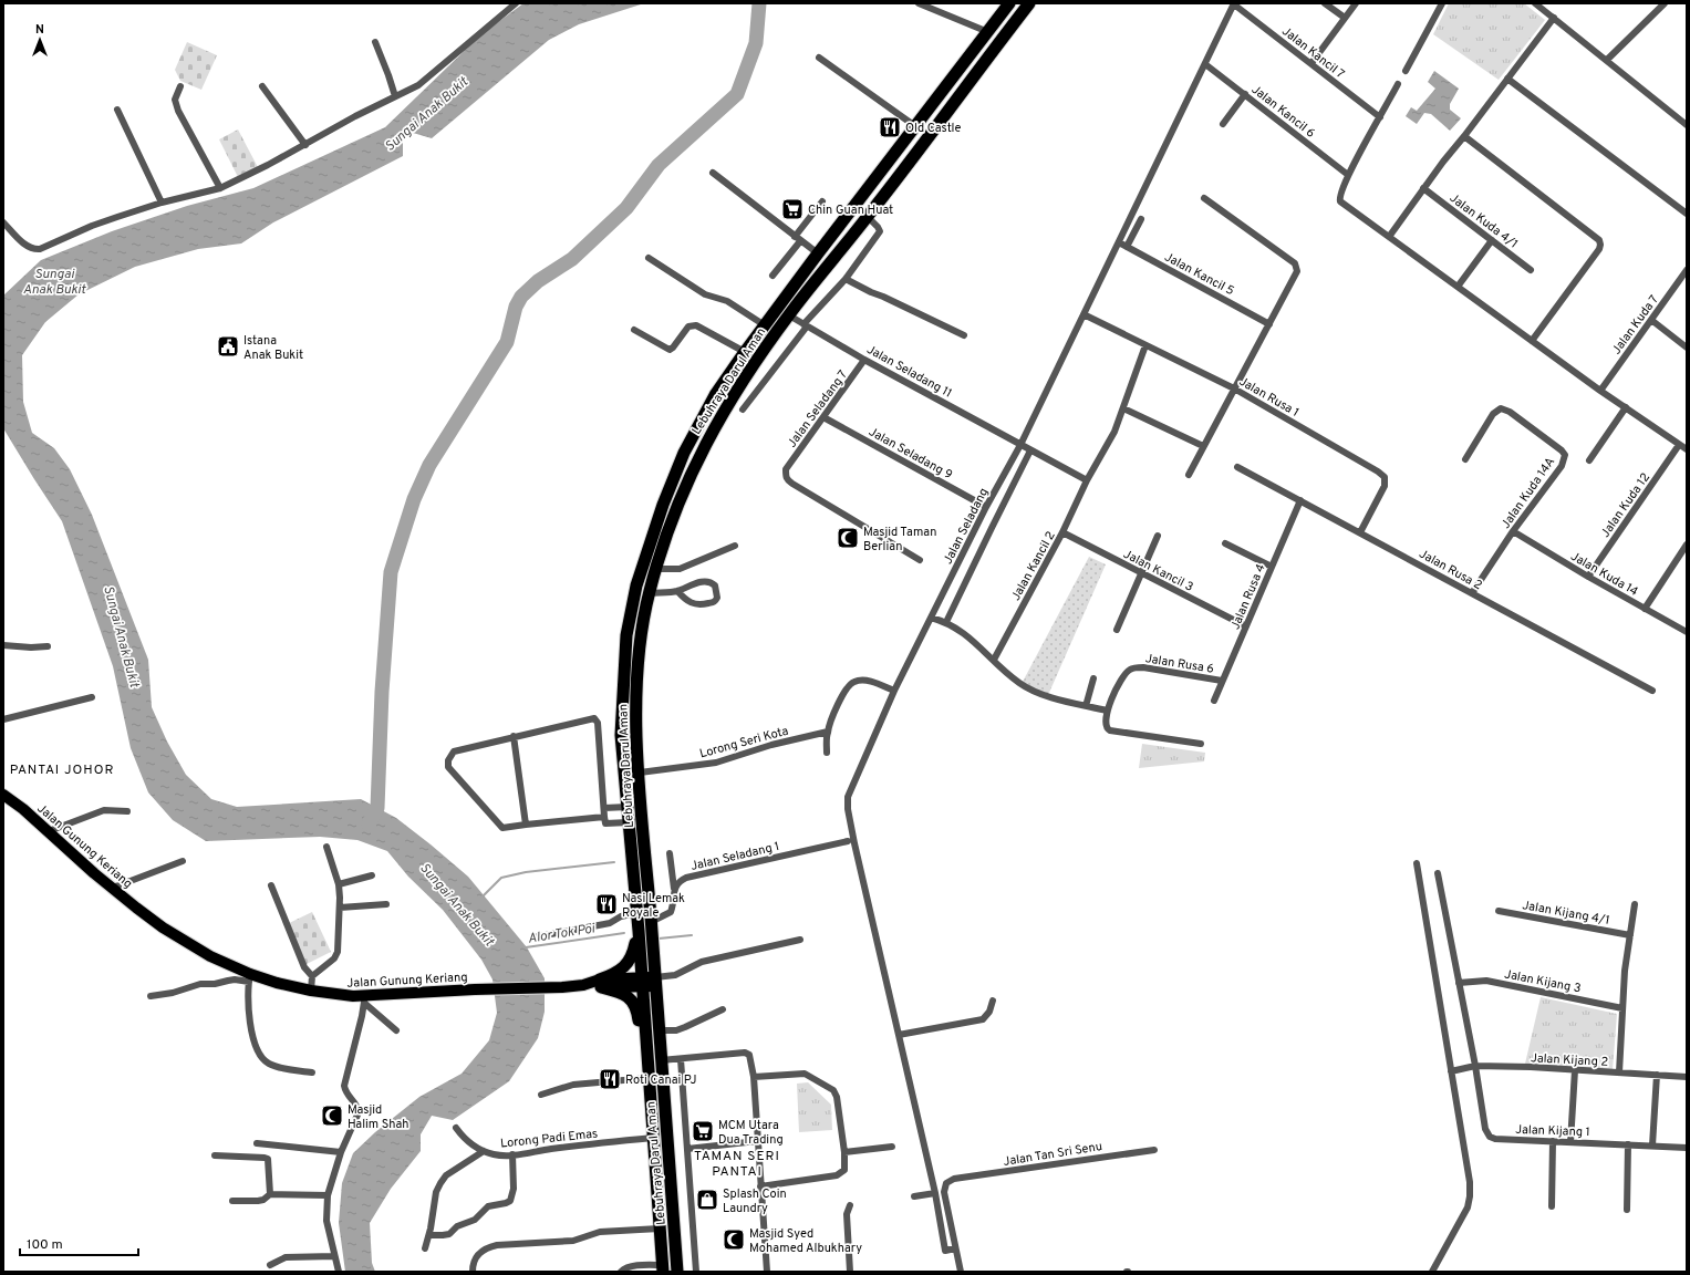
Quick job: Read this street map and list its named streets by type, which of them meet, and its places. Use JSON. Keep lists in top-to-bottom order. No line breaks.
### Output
{"streets":{"highway":["Lebuhraya Darul Aman"],"main road":["Jalan Gunung Keriang"],"street":["Jalan Kancil 7","Jalan Kancil 6","Jalan Kuda 4/1","Jalan Kancil 5","Jalan Kuda 7","Jalan Seladang 11","Jalan Rusa 1","Jalan Seladang 7","Jalan Seladang 9","Jalan Kuda 14A","Jalan Kuda 12","Jalan Seladang","Jalan Kancil 2","Jalan Rusa 2","Jalan Kancil 3","Jalan Kuda 14","Jalan Rusa 4","Jalan Rusa 6","Lorong Seri Kota","Jalan Seladang 1","Jalan Kijang 4/1","Jalan Kijang 3","Jalan Kijang 2","Jalan Kijang 1","Lorong Padi Emas","Jalan Tan Sri Senu"]},"crossings":[["Jalan Kancil 7","Jalan Seladang"],["Jalan Kancil 6","Jalan Seladang"],["Jalan Kancil 5","Jalan Seladang"],["Jalan Seladang 11","Lebuhraya Darul Aman"],["Jalan Seladang 11","Jalan Seladang 7"],["Jalan Seladang 11","Jalan Seladang"],["Lebuhraya Darul Aman","Lorong Seri Kota"],["Lebuhraya Darul Aman","Jalan Gunung Keriang"],["Lebuhraya Darul Aman","Lorong Padi Emas"],["Jalan Rusa 1","Jalan Seladang"],["Jalan Rusa 1","Jalan Kancil 2"],["Jalan Rusa 1","Jalan Rusa 2"],["Jalan Seladang 7","Jalan Seladang 9"],["Jalan Seladang 9","Jalan Seladang"],["Jalan Kuda 14A","Jalan Rusa 2"],["Jalan Kuda 14A","Jalan Kuda 14"],["Jalan Kuda 12","Jalan Kuda 14"],["Jalan Seladang","Jalan Tan Sri Senu"],["Jalan Kancil 2","Jalan Kancil 3"],["Jalan Rusa 2","Jalan Rusa 4"],["Jalan Kancil 3","Jalan Rusa 4"],["Jalan Rusa 4","Jalan Rusa 6"],["Jalan Kijang 2","Jalan Kijang 1"]],"districts":["PANTAI JOHOR","TAMAN SERI PANTAI"],"water":["Sungai Anak Bukit","Alor Tok Poi"],"places":{"restaurant":["Old Castle","Nasi Lemak Royale","Roti Canai PJ"],"supermarket":["Chin Guan Huat","MCM Utara Dua Trading"],"public building":["Istana Anak Bukit"],"mosque":["Masjid Taman Berlian","Masjid Halim Shah","Masjid Syed Mohamed Albukhary"],"shop":["Splash Coin Laundry"]},"scale_bar":"100 m","north":"top"}
